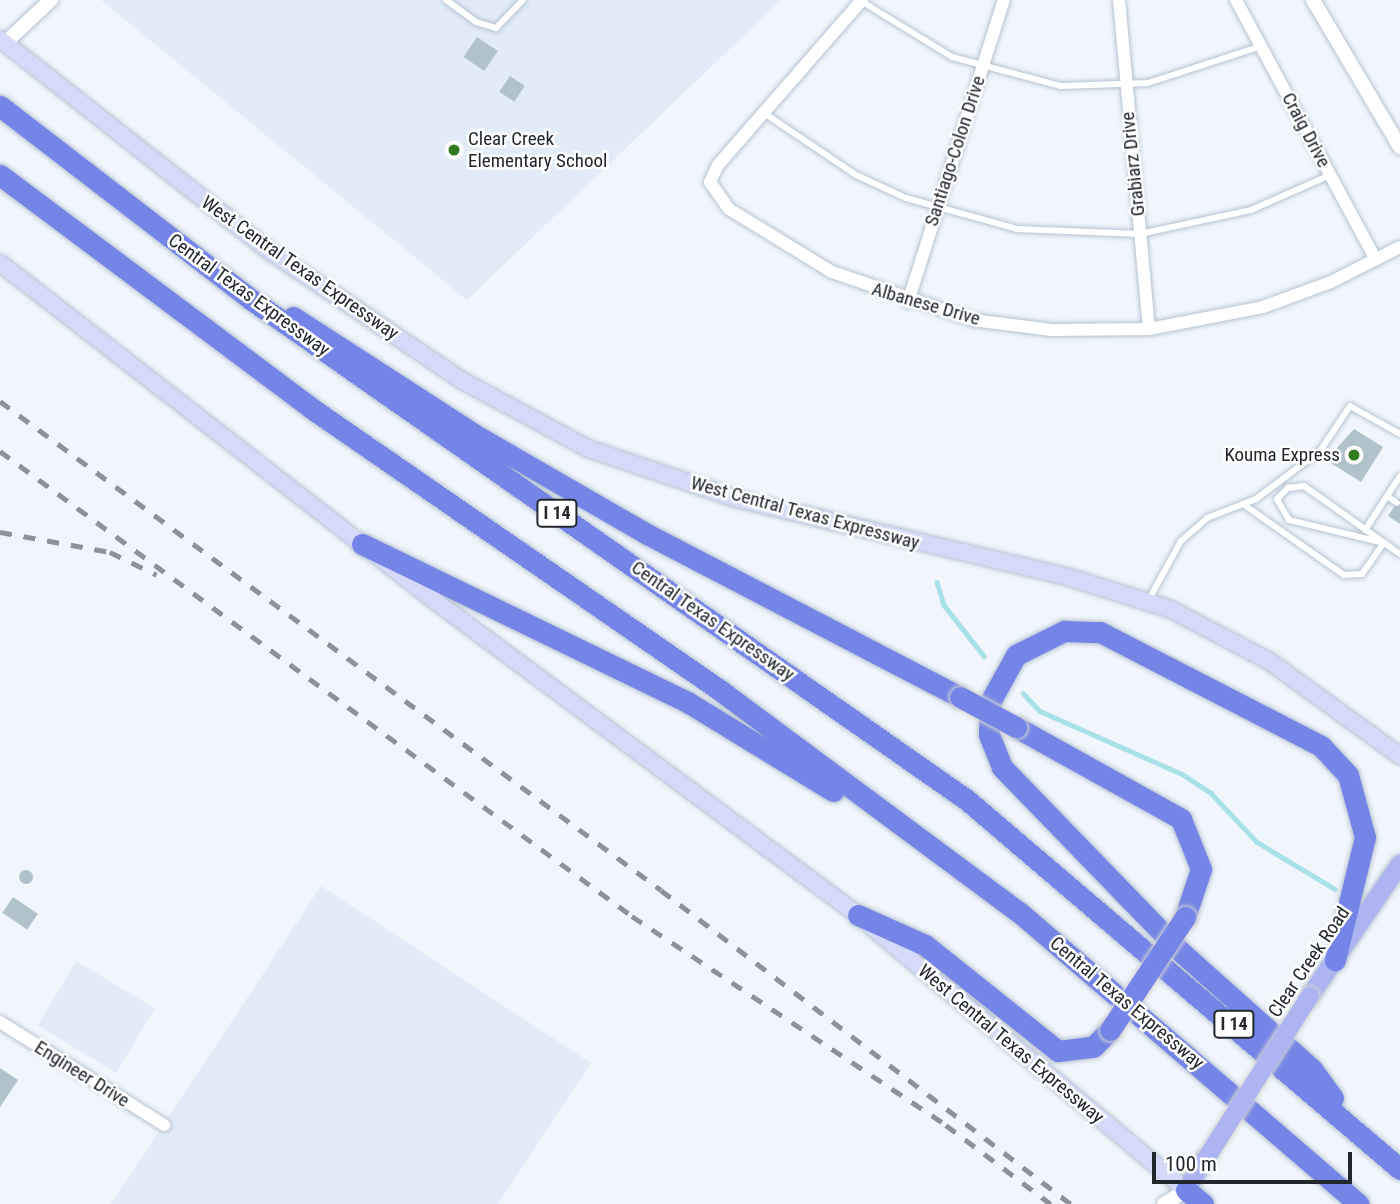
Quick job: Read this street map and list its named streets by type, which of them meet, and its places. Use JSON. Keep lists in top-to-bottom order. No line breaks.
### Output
{"streets":{"highway":["Central Texas Expressway","I 14"],"main road":["West Central Texas Expressway","Clear Creek Road"],"street":["Craig Drive","Santiago-Colon Drive","Grabiarz Drive","Albanese Drive","Engineer Drive"]},"crossings":[["Craig Drive","Albanese Drive"],["Santiago-Colon Drive","Albanese Drive"],["Grabiarz Drive","Albanese Drive"],["West Central Texas Expressway","Clear Creek Road"]],"places":["Clear Creek Elementary School","Kouma Express"],"scale_bar":"100 m"}
